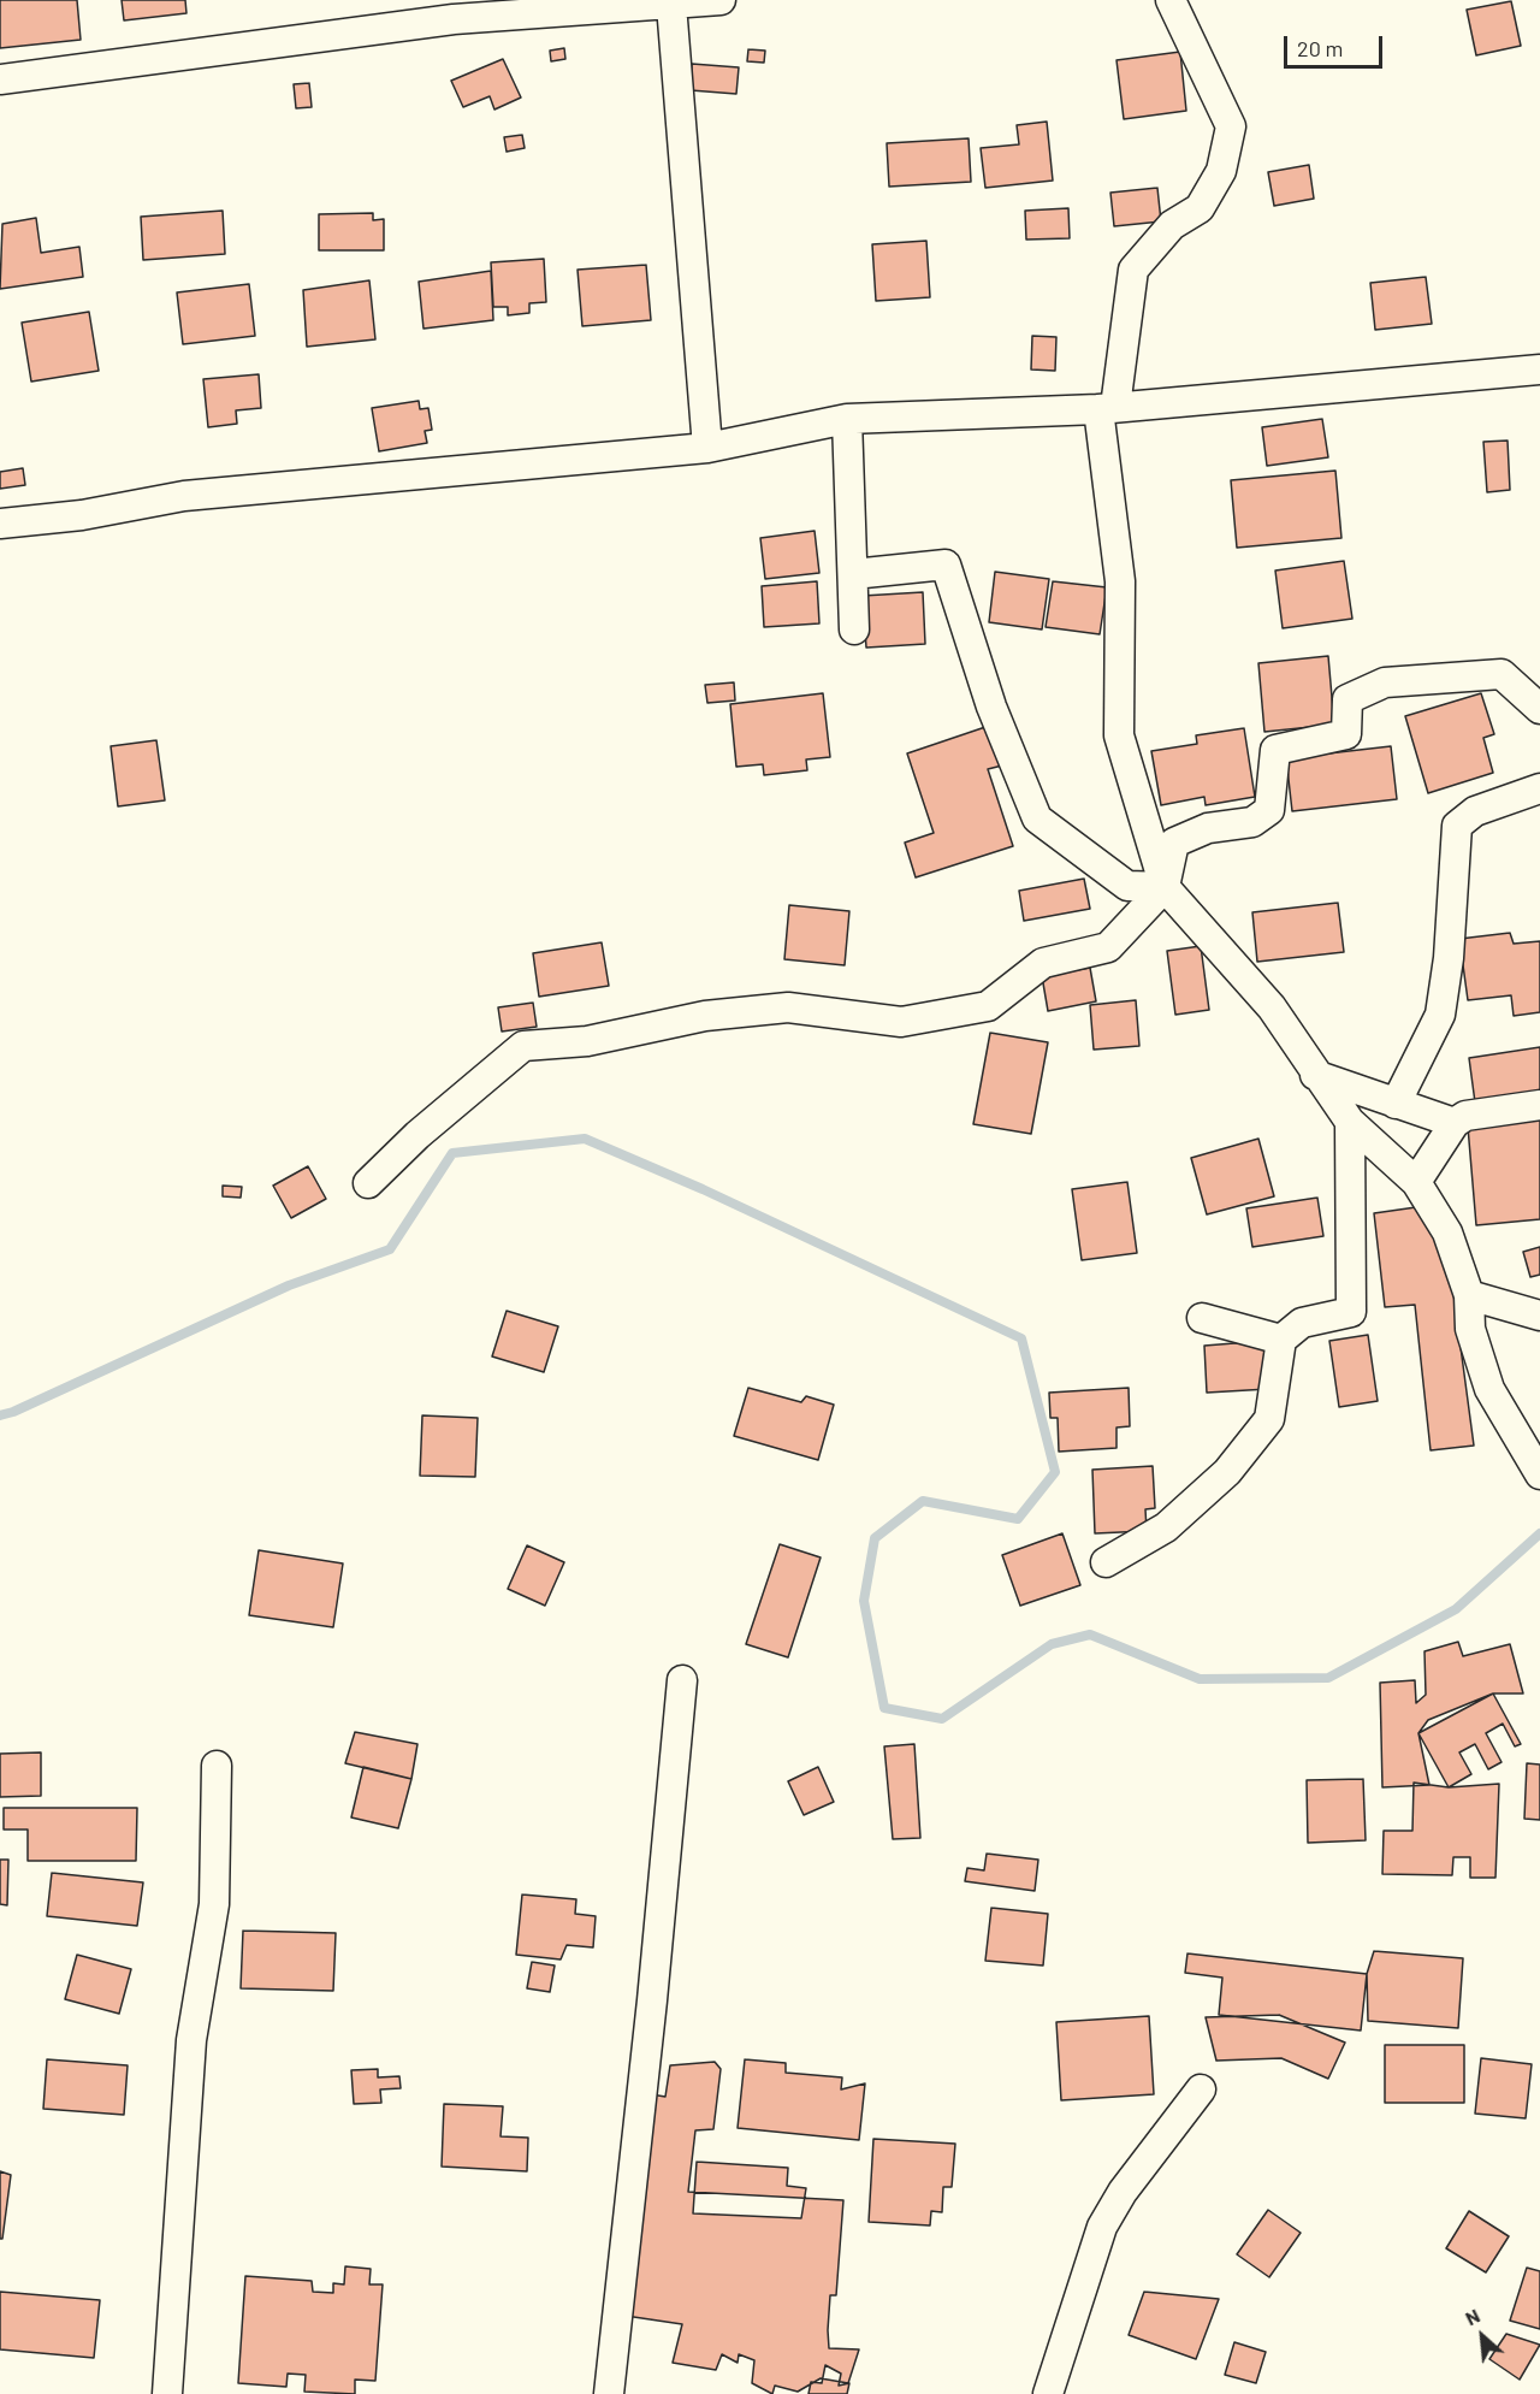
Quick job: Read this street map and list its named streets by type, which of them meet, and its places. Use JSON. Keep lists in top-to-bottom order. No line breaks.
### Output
{"scale_bar":"20 m","north":"top left"}
